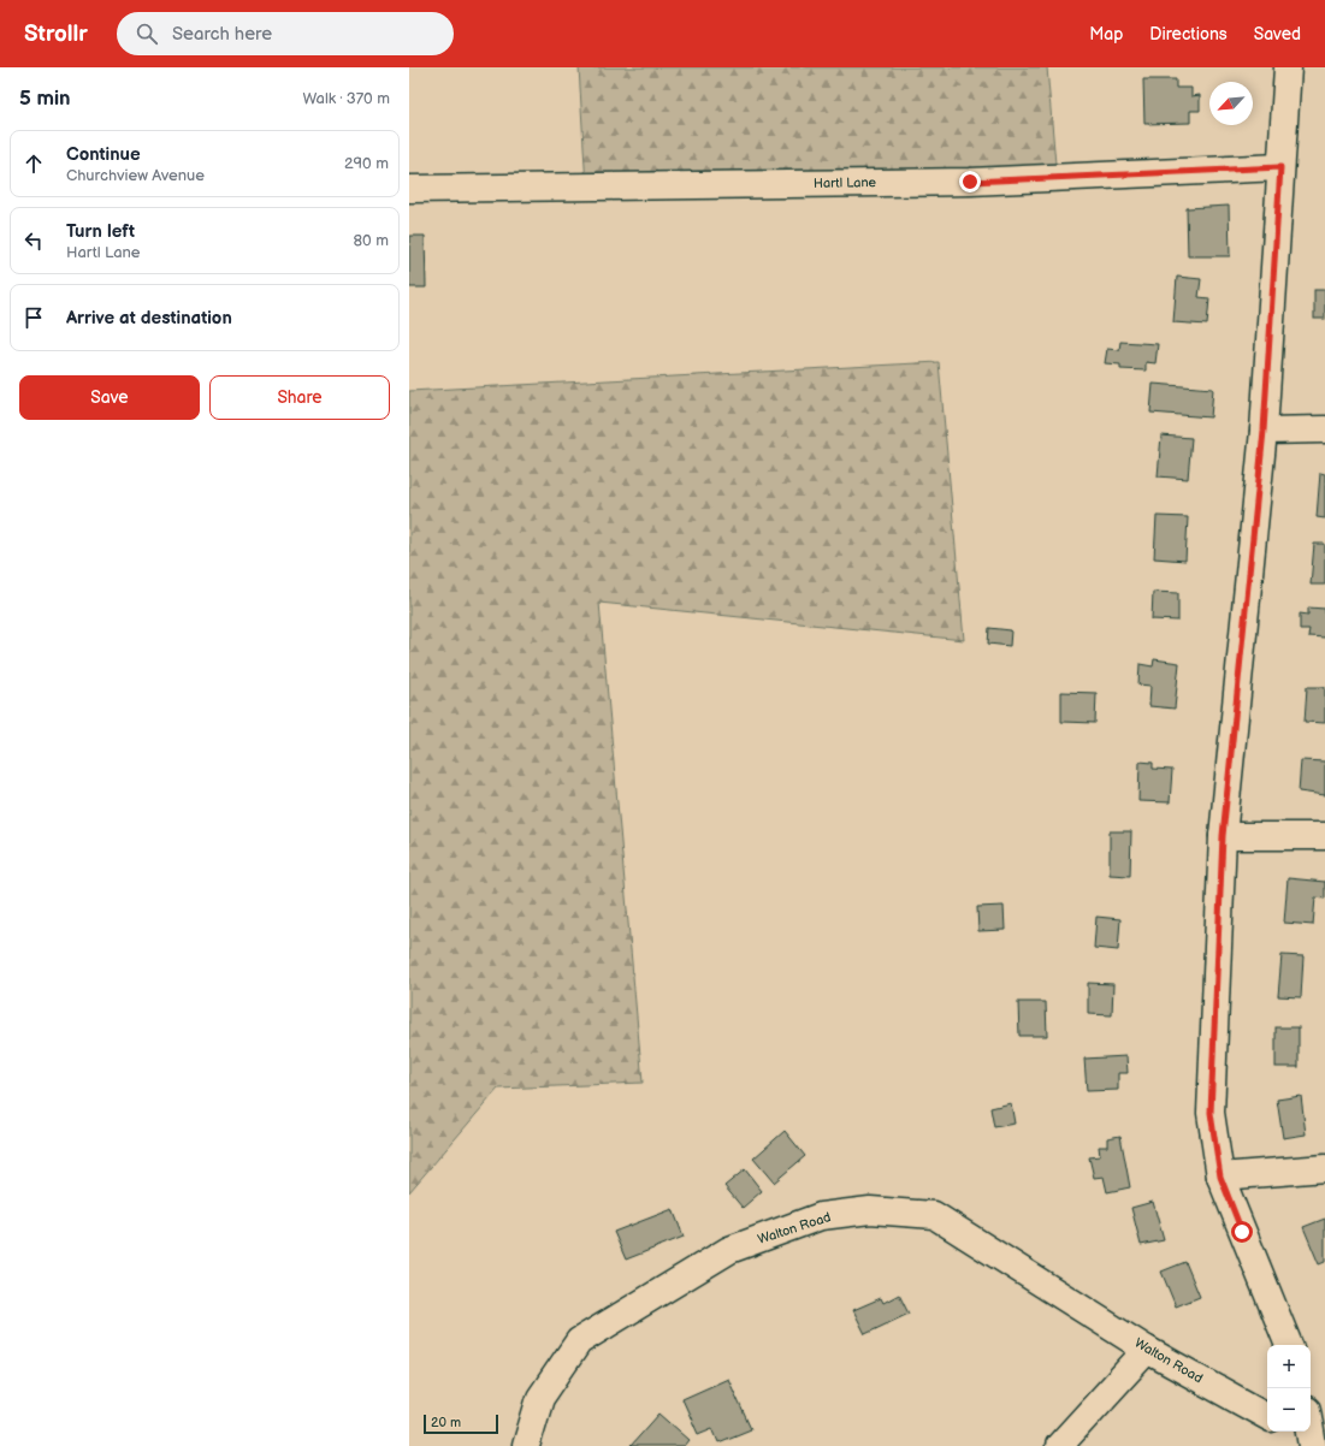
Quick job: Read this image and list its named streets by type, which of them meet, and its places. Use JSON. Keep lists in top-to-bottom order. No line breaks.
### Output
{"streets":{"street":["Hartl Lane","Walton Road"]},"scale_bar":"20 m","north":"bottom left","page":{"header":"Strollr","search":"Search here","nav":["Map","Directions","Saved"],"heading":["5 min","Walk · 370 m"],"list":[["Continue","Churchview Avenue","290 m"],["Turn left","Hartl Lane","80 m"],"Arrive at destination"],"buttons":["Save","Share"],"map_buttons":["+","−"],"scale":"20 m"}}
